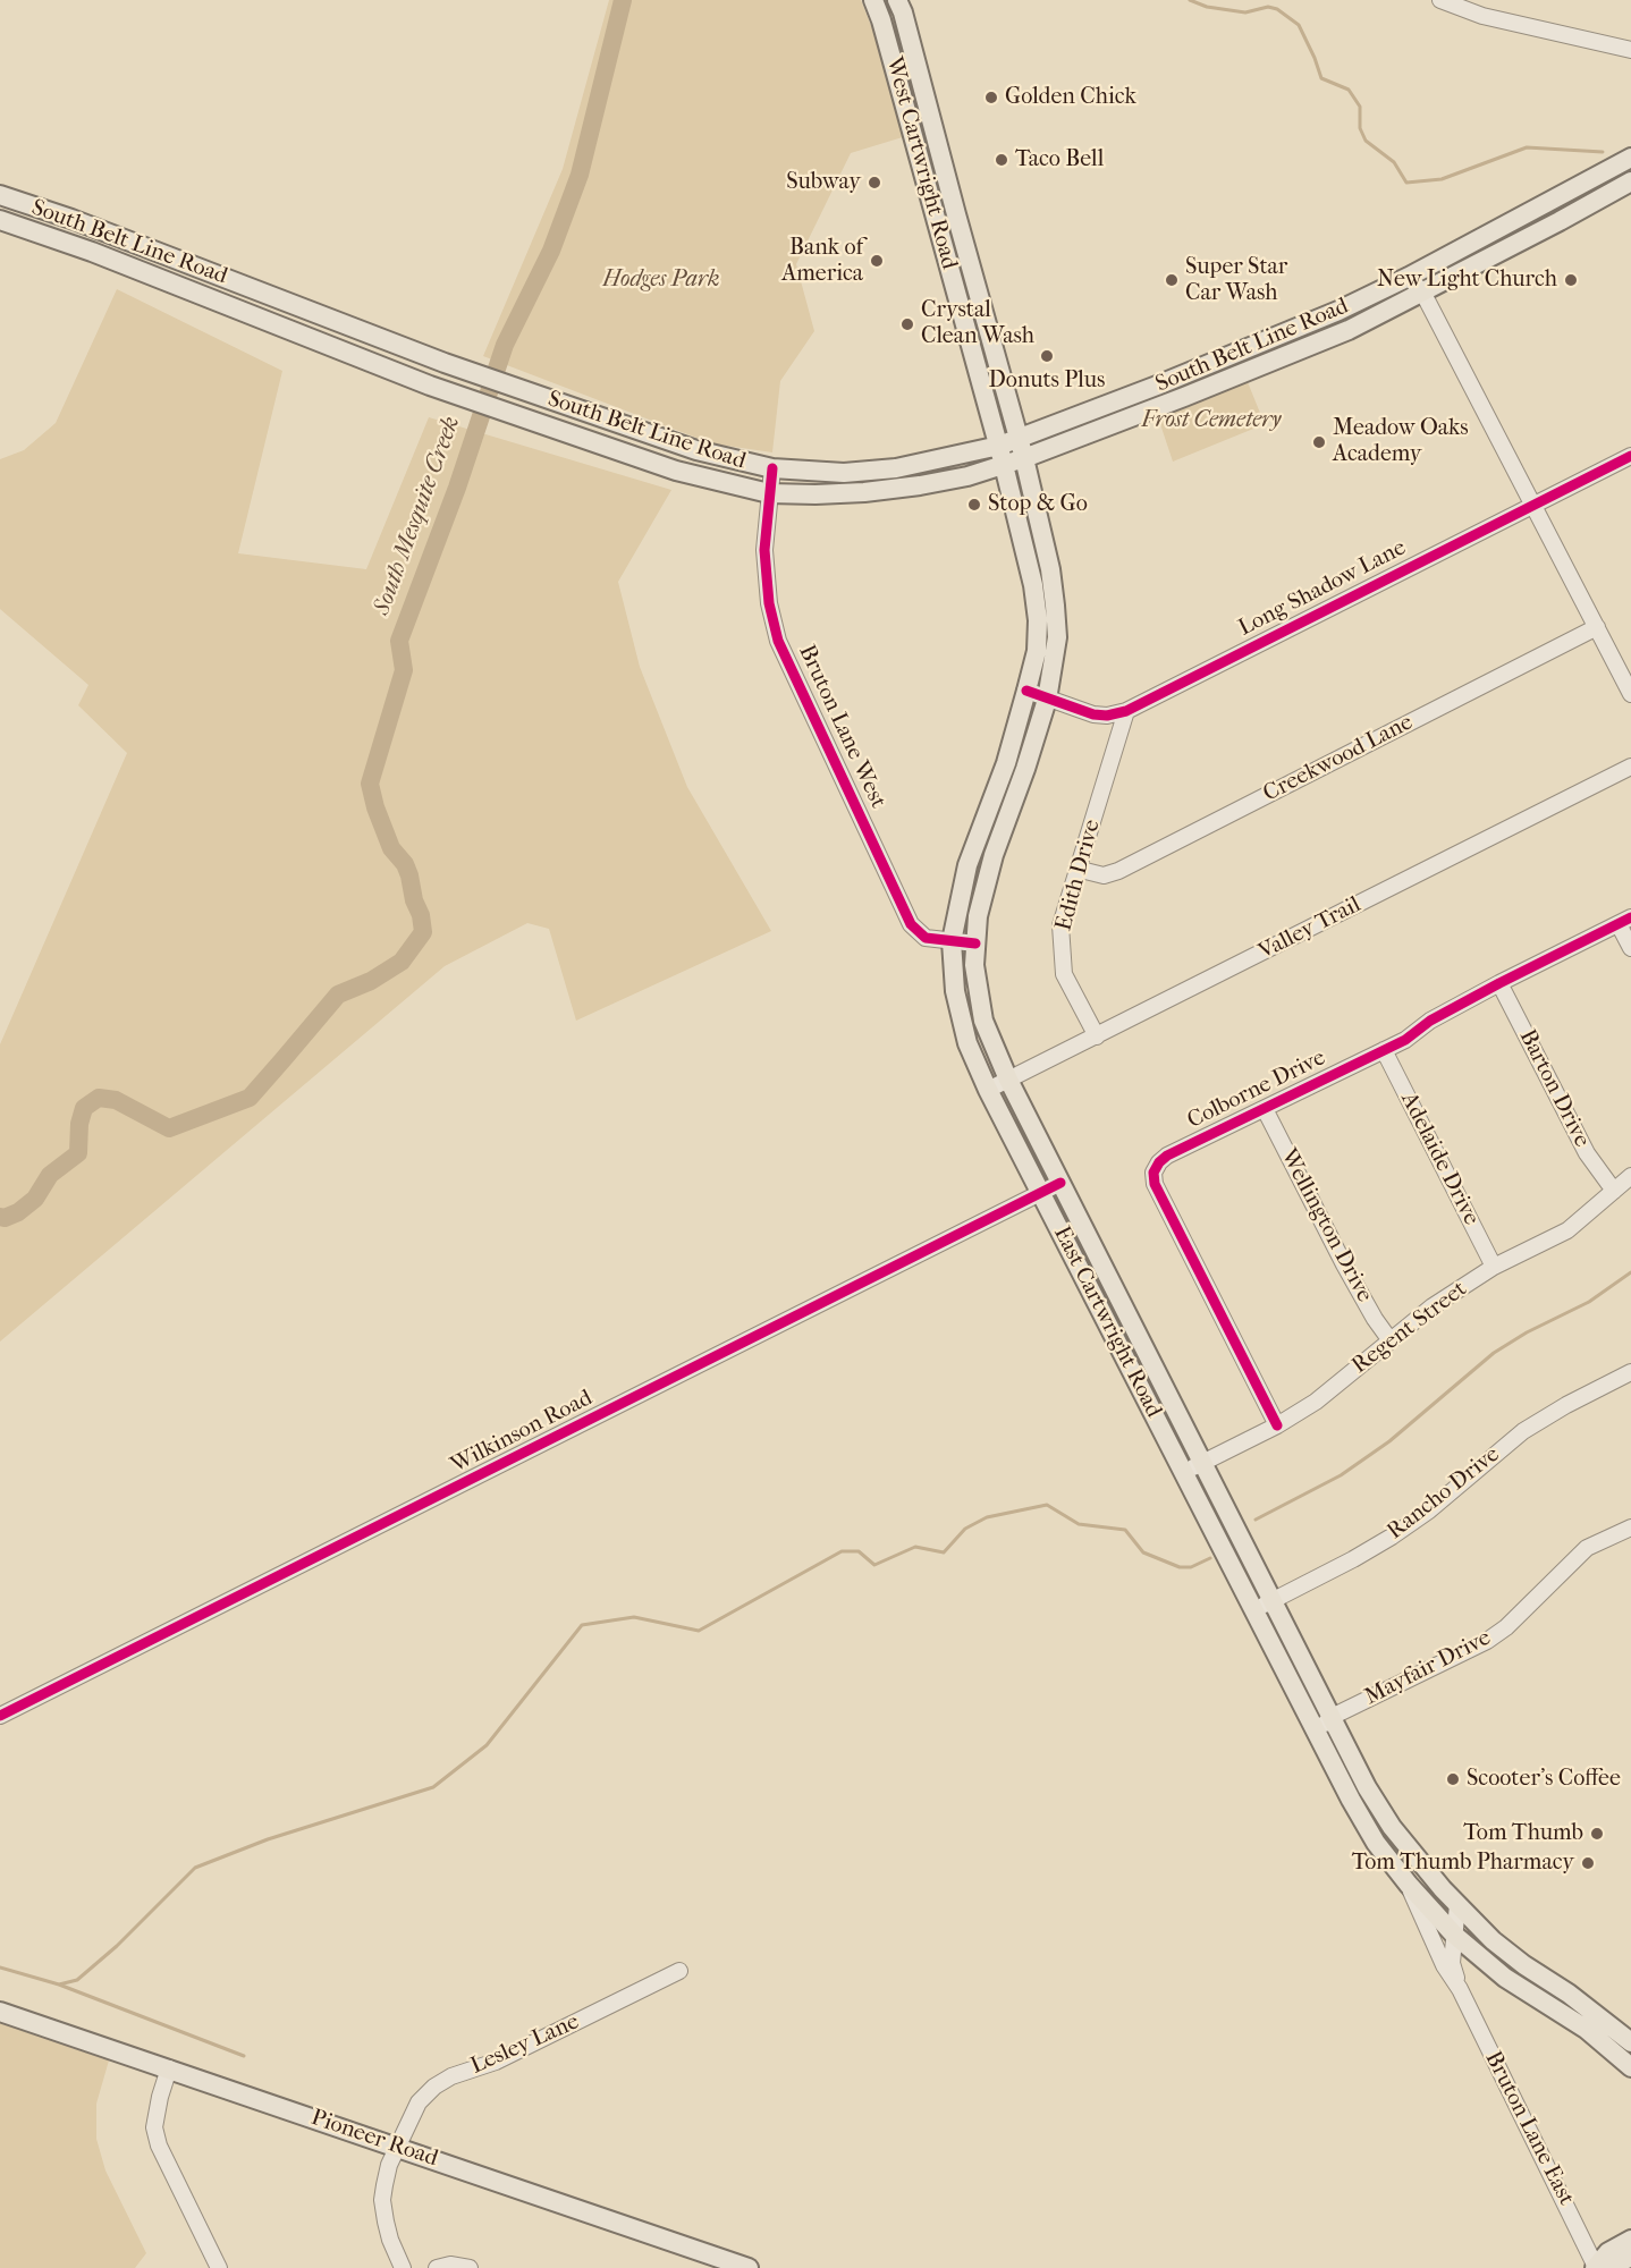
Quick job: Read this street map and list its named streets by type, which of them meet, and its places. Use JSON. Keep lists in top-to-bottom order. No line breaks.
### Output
{"streets":{"main road":["West Cartwright Road","South Belt Line Road","East Cartwright Road","Pioneer Road"],"street":["Long Shadow Lane","Bruton Lane West","Creekwood Lane","Edith Drive","Valley Trail","Barton Drive","Colborne Drive","Adelaide Drive","Wellington Drive","Regent Street","Wilkinson Road","Rancho Drive","Mayfair Drive","Lesley Lane","Bruton Lane East"]},"crossings":[["West Cartwright Road","South Belt Line Road"],["West Cartwright Road","East Cartwright Road"],["South Belt Line Road","Bruton Lane West"],["South Belt Line Road","East Cartwright Road"],["Long Shadow Lane","Edith Drive"],["Long Shadow Lane","East Cartwright Road"],["Bruton Lane West","East Cartwright Road"],["Creekwood Lane","Edith Drive"],["Edith Drive","Valley Trail"],["Valley Trail","East Cartwright Road"],["Barton Drive","Colborne Drive"],["Barton Drive","Regent Street"],["Colborne Drive","Adelaide Drive"],["Colborne Drive","Wellington Drive"],["Colborne Drive","Regent Street"],["Adelaide Drive","Regent Street"],["Wellington Drive","Regent Street"],["East Cartwright Road","Regent Street"],["East Cartwright Road","Wilkinson Road"],["East Cartwright Road","Rancho Drive"],["East Cartwright Road","Mayfair Drive"],["East Cartwright Road","Bruton Lane East"],["Lesley Lane","Pioneer Road"]],"water":["South Mesquite Creek"],"parks":["Hodges Park","Frost Cemetery"],"places":["Golden Chick","Taco Bell","Subway","Bank of America","Super Star Car Wash","New Light Church","Crystal Clean Wash","Donuts Plus","Meadow Oaks Academy","Stop & Go","Scooter's Coffee","Tom Thumb","Tom Thumb Pharmacy"]}
